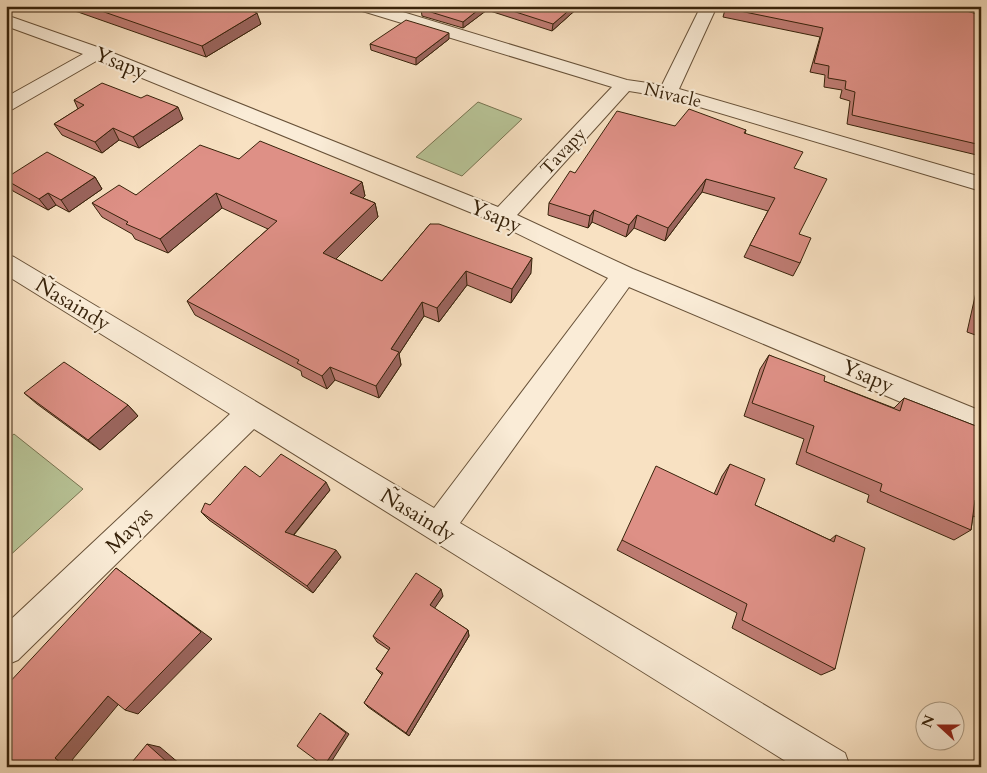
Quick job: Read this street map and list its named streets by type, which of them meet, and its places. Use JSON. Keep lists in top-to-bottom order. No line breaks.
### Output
{"streets":{"street":["Ysapy","Nivacle","Tavapy","Ñasaindy","Mayas"]},"crossings":[["Ysapy","Tavapy"],["Nivacle","Tavapy"],["Ñasaindy","Mayas"]],"north":"left"}
